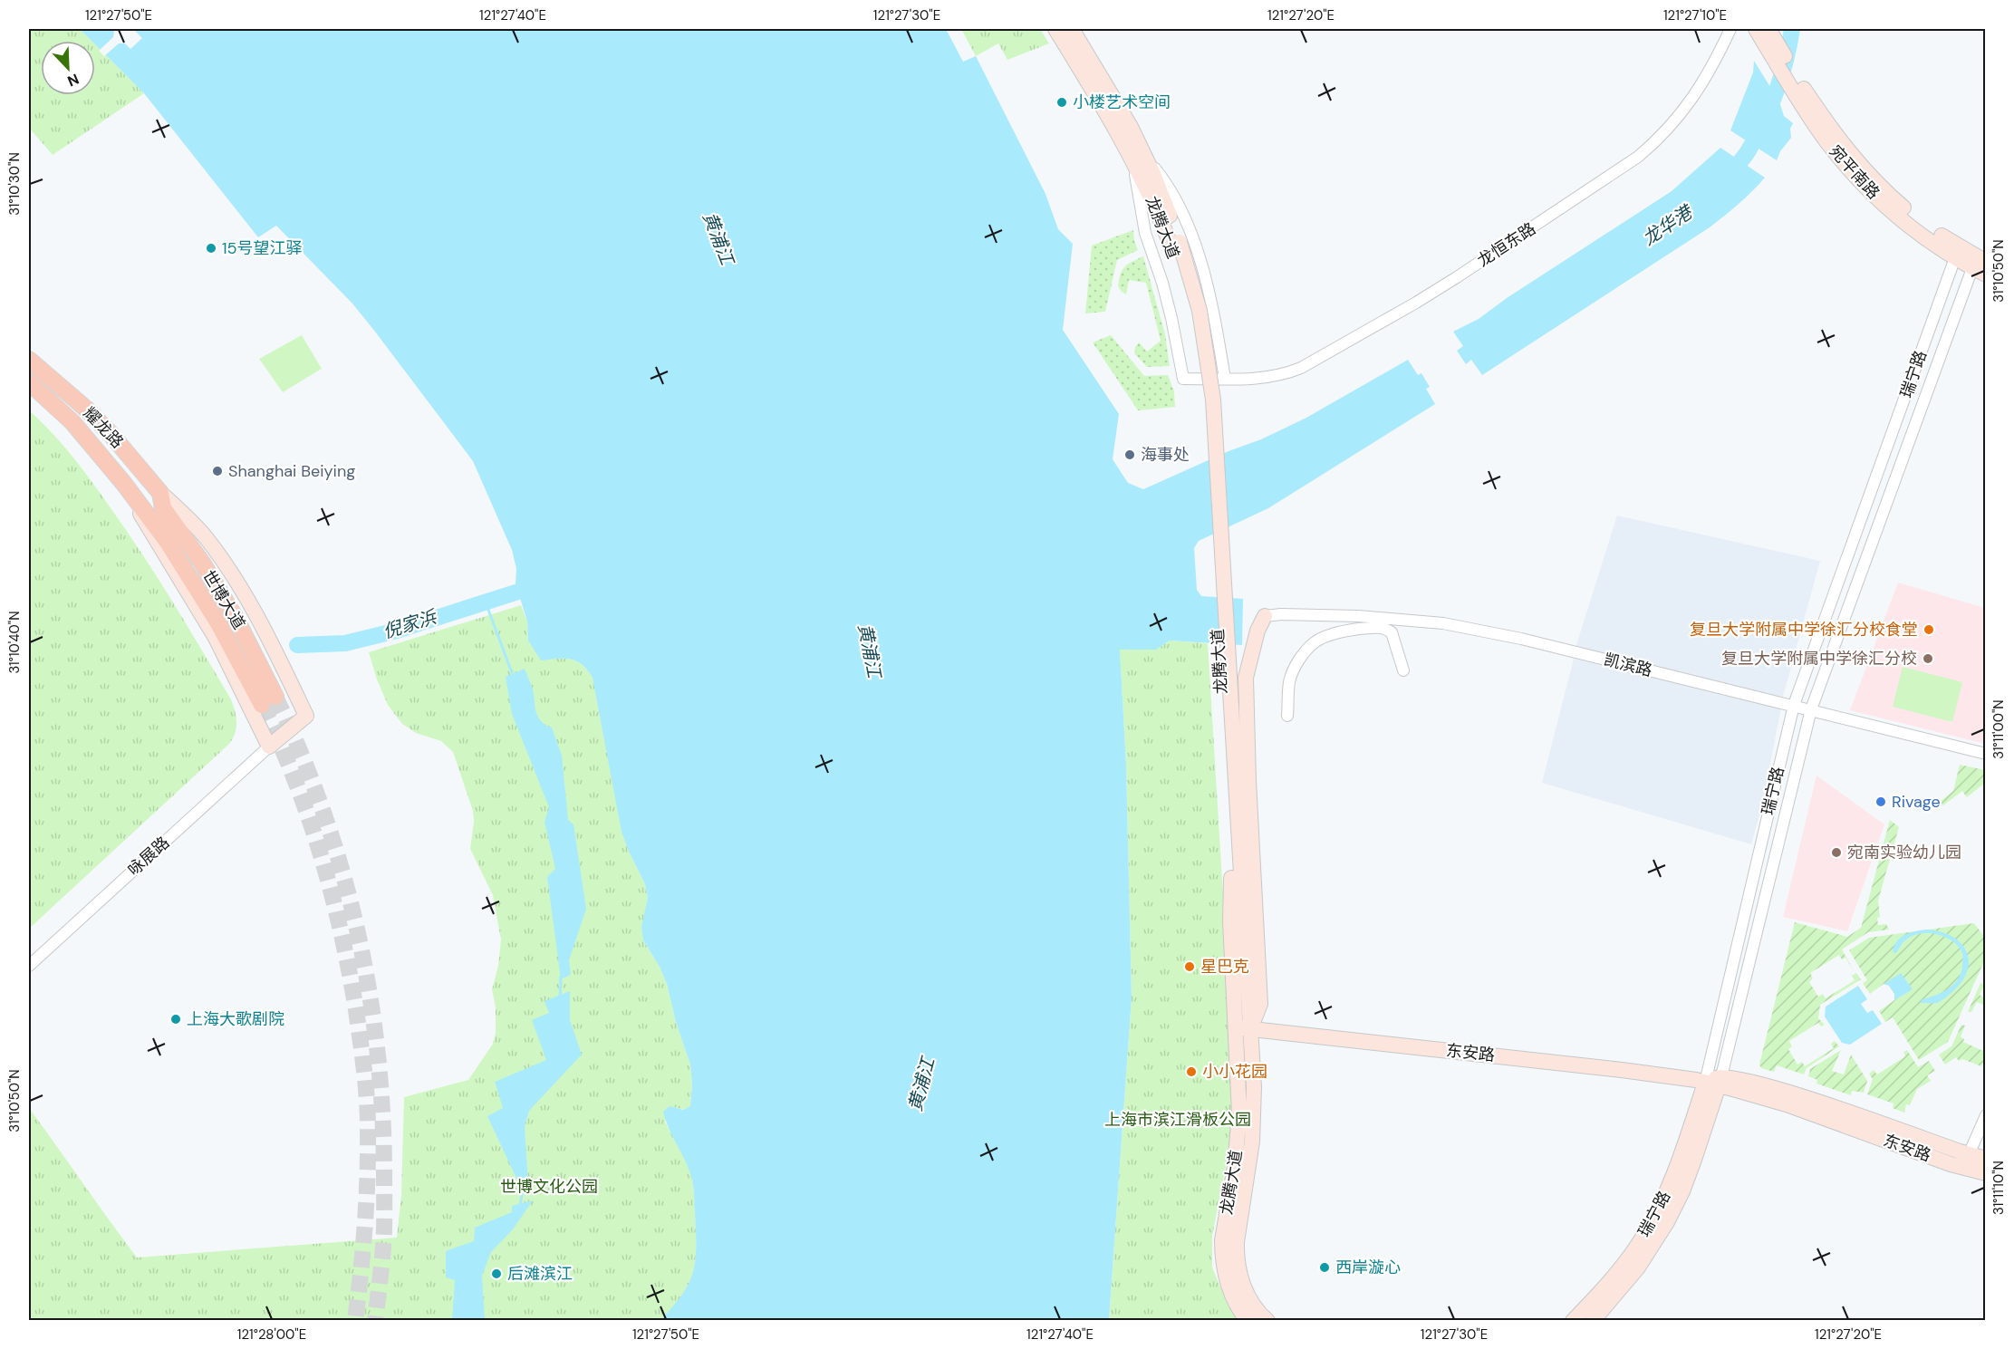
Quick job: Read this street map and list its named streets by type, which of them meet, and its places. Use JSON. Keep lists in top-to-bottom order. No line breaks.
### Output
{"streets":{"main road":["宛平南路","龙腾大道","瑞宁路","耀龙路","世博大道","东安路"],"street":["龙恒东路","凯滨路","咏展路"]},"crossings":[["宛平南路","瑞宁路"],["龙腾大道","龙恒东路"],["龙腾大道","东安路"],["瑞宁路","凯滨路"],["瑞宁路","东安路"],["耀龙路","世博大道"]],"water":["龙华港","黄浦江","倪家浜"],"parks":["上海市滨江滑板公园","世博文化公园"],"places":["小楼艺术空间","15号望江驿","海事处","Shanghai Beiying","复旦大学附属中学徐汇分校食堂","复旦大学附属中学徐汇分校","Rivage","宛南实验幼儿园","星巴克","上海大歌剧院","小小花园","西岸漩心","后滩滨江"],"north":"bottom right","coordinates":["121°27'50\"E","121°27'40\"E","121°27'30\"E","121°27'20\"E","121°27'10\"E","31°10'30\"N","31°10'50\"N","31°10'40\"N","31°11'00\"N","31°11'10\"N","121°28'00\"E"]}
